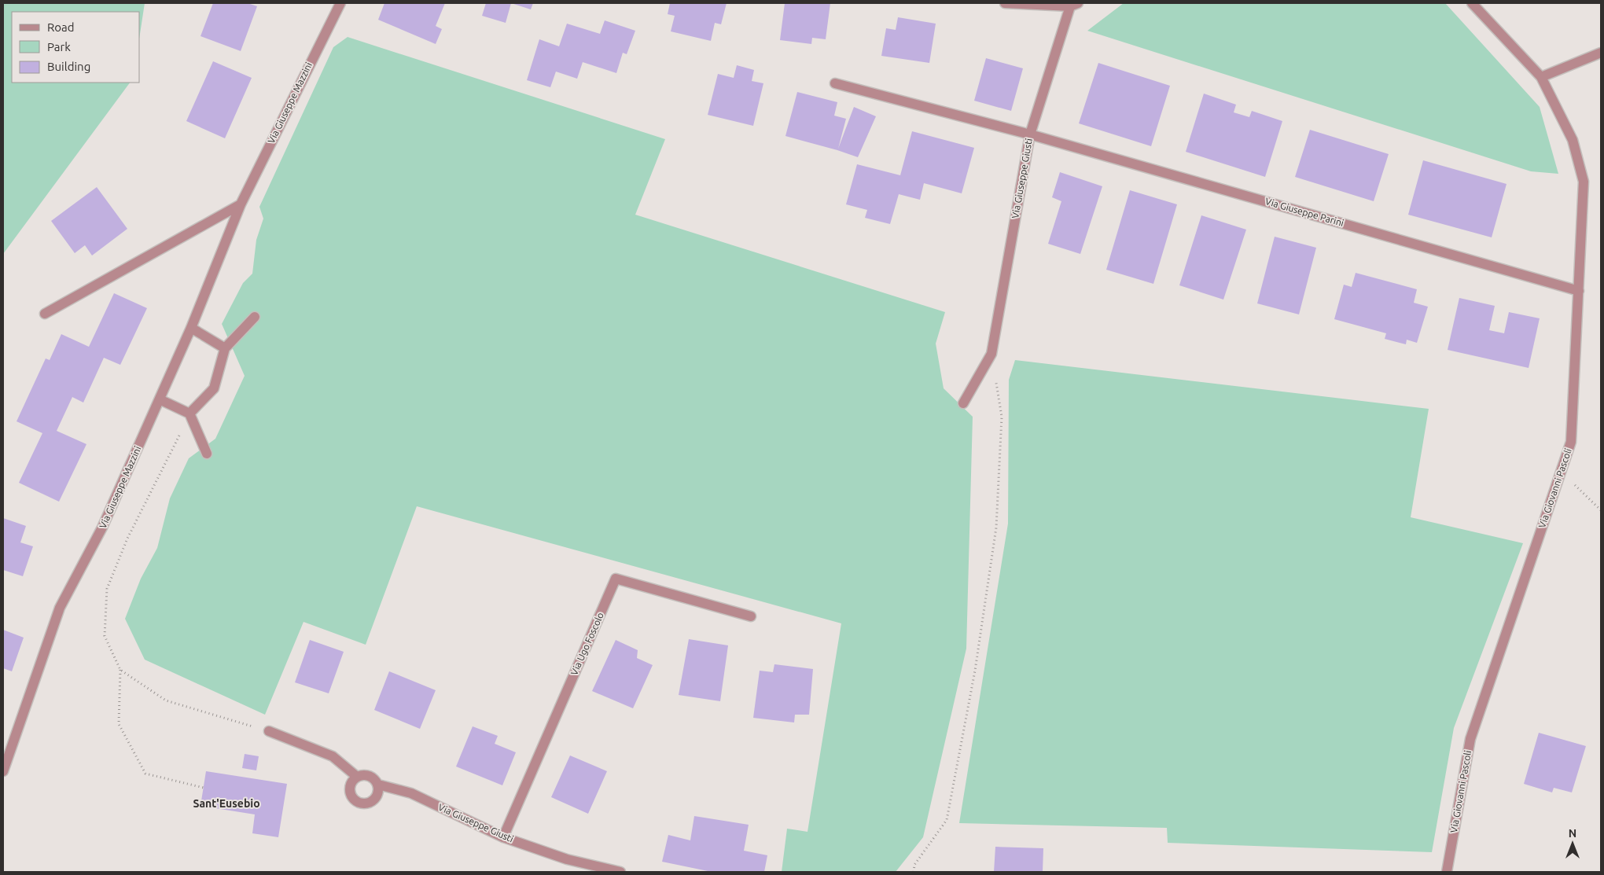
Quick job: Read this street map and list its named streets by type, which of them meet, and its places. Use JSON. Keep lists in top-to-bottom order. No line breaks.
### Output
{"streets":{"street":["Via Giuseppe Mazzini","Via Giuseppe Giusti","Via Giuseppe Parini","Via Giovanni Pascoli","Via Ugo Foscolo"]},"crossings":[["Via Giuseppe Giusti","Via Giuseppe Parini"],["Via Giuseppe Giusti","Via Ugo Foscolo"],["Via Giuseppe Parini","Via Giovanni Pascoli"]],"districts":["Sant'Eusebio"],"legend":["Road","Park","Building"],"north":"top"}
